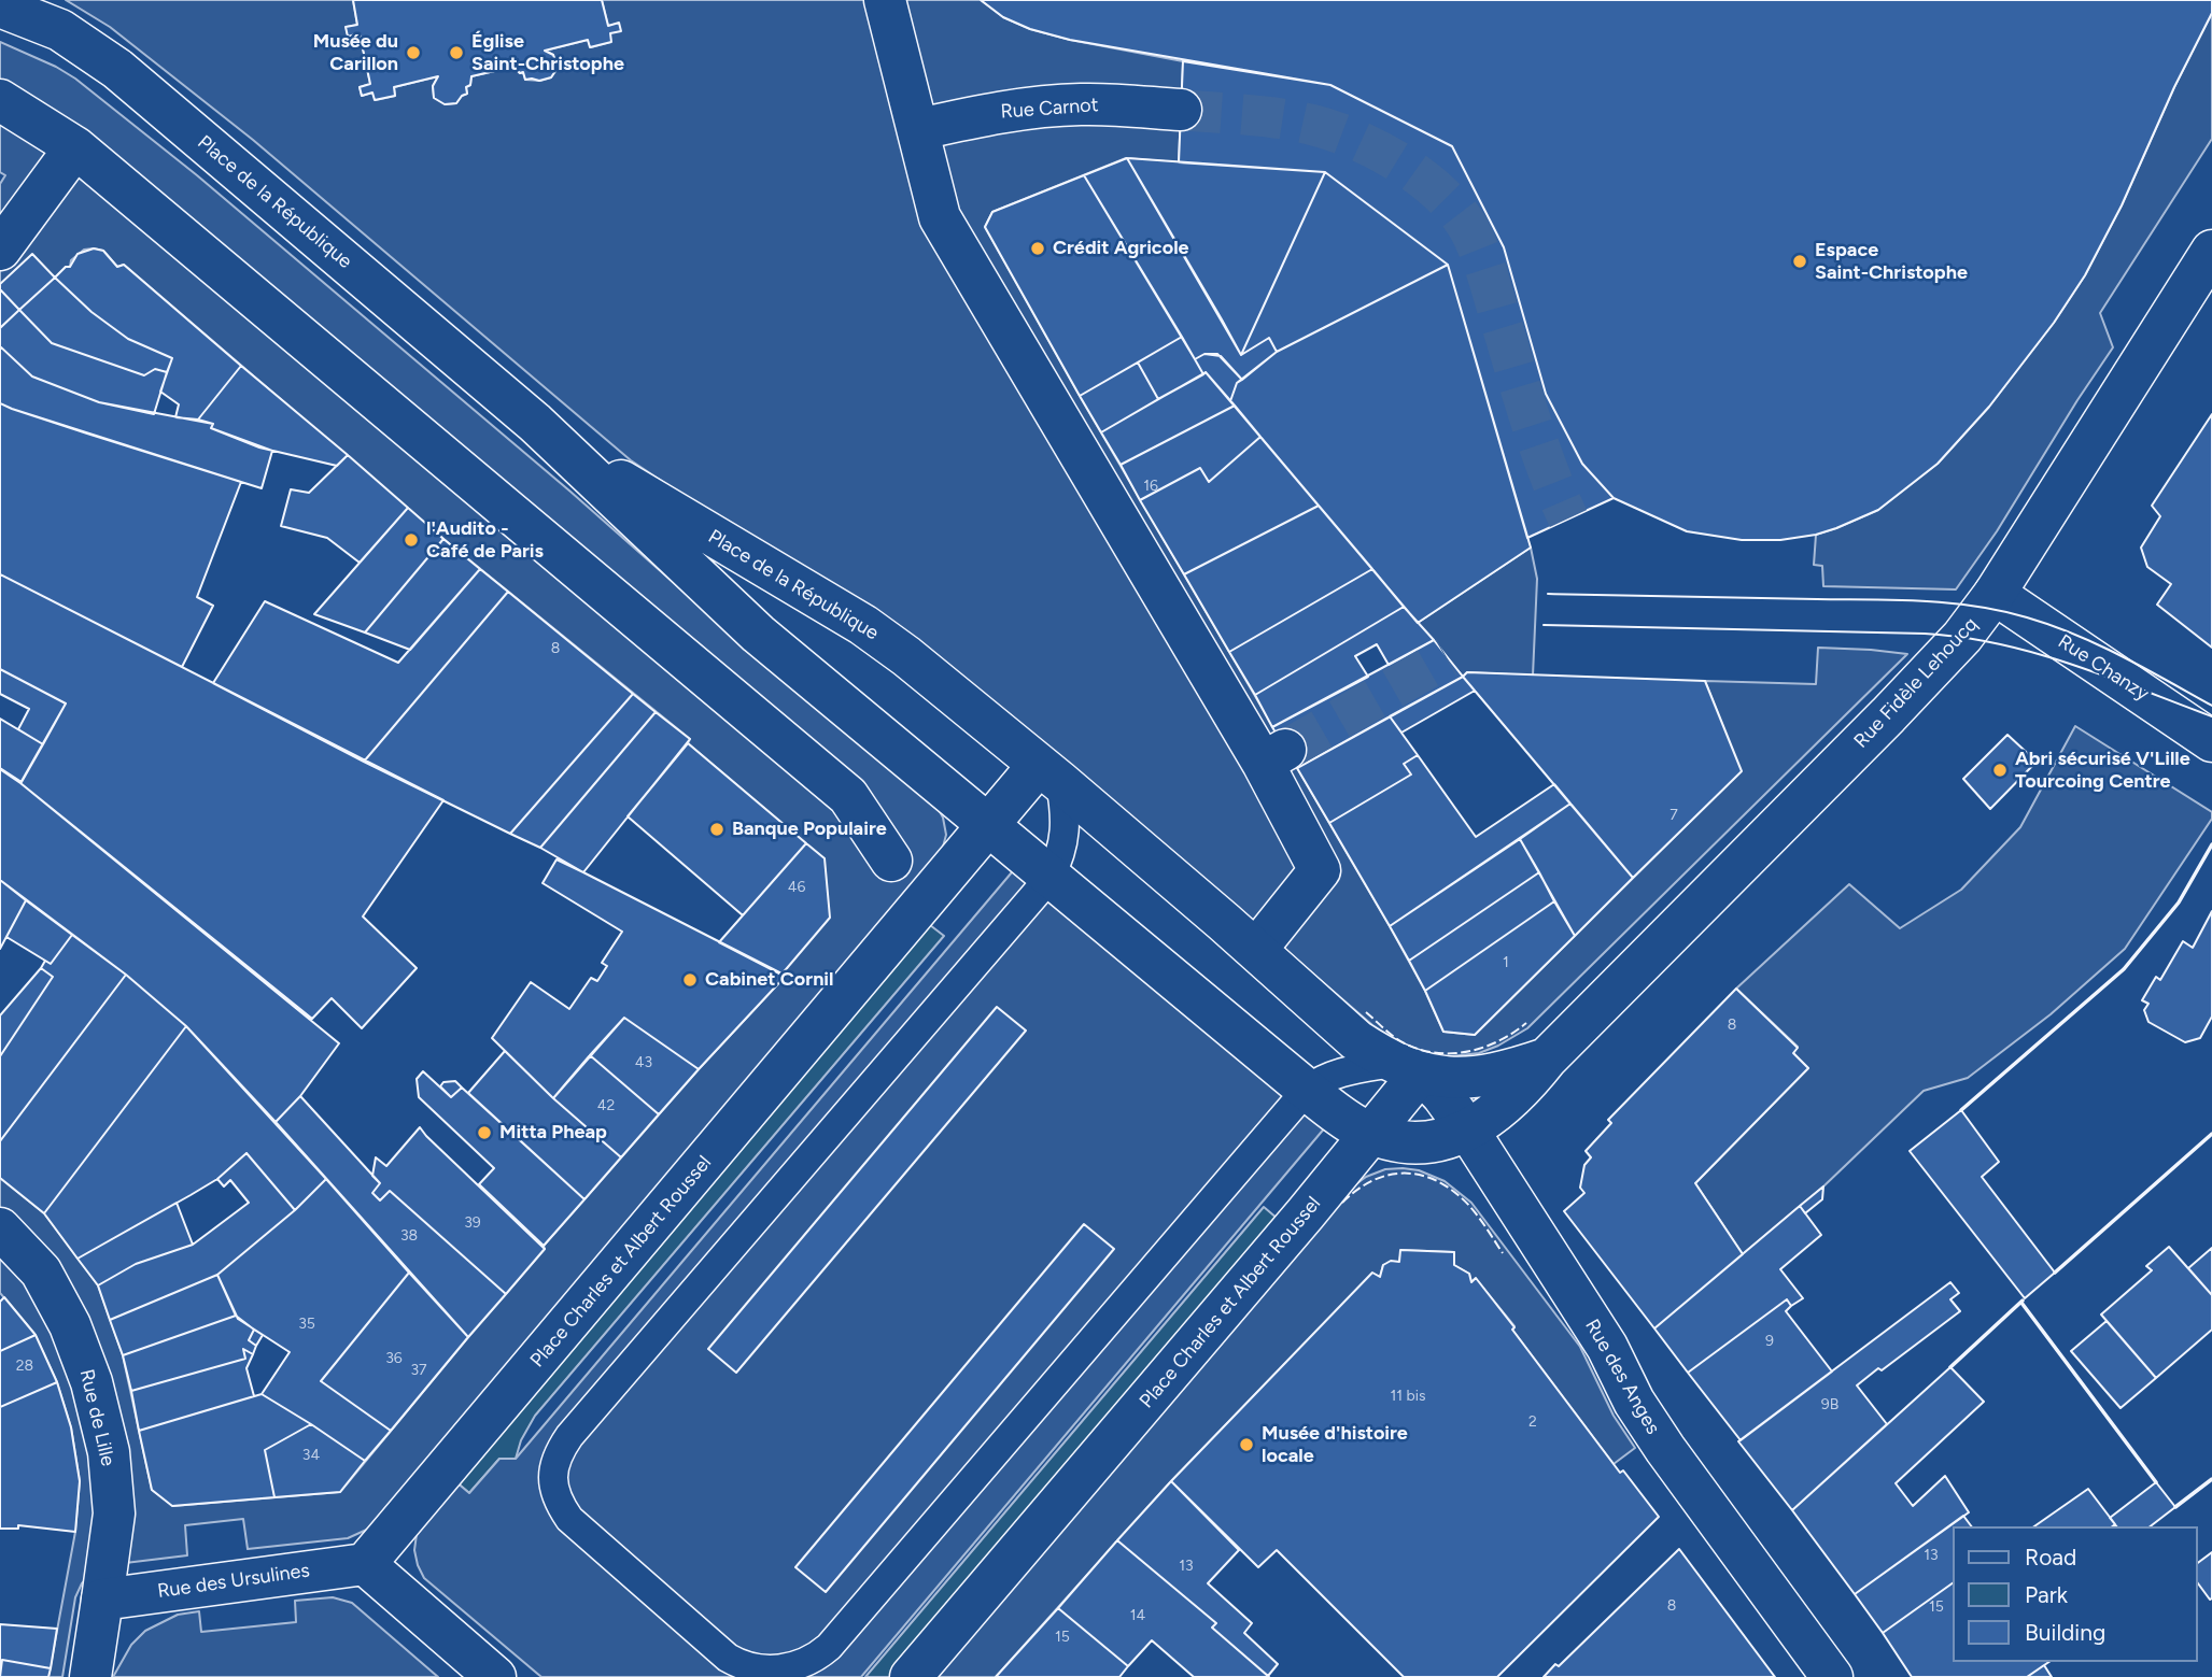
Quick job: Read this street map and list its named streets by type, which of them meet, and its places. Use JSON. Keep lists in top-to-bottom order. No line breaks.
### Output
{"streets":{"main road":["Rue Carnot","Place de la République","Rue Chanzy","Rue Fidèle Lehoucq","Place Charles et Albert Roussel","Rue des Anges","Rue de Lille","Rue des Ursulines"]},"crossings":[["Place de la République","Place Charles et Albert Roussel"],["Rue Chanzy","Rue Fidèle Lehoucq"],["Rue Fidèle Lehoucq","Place Charles et Albert Roussel"],["Rue Fidèle Lehoucq","Rue des Anges"],["Place Charles et Albert Roussel","Rue des Anges"],["Place Charles et Albert Roussel","Rue des Ursulines"],["Rue de Lille","Rue des Ursulines"]],"places":["Musée du Carillon","Église Saint-Christophe","Crédit Agricole","Espace Saint-Christophe","l'Audito - Café de Paris","Abri sécurisé V'Lille Tourcoing Centre","Banque Populaire","Cabinet Cornil","Mitta Pheap","Musée d'histoire locale"],"house_numbers":["16","8","7","46","1","8","43","42","39","38","35","9","36","28","37","11 bis","9B","2","34","13","13","8","15","14","15"],"legend":["Road","Park","Building"]}
